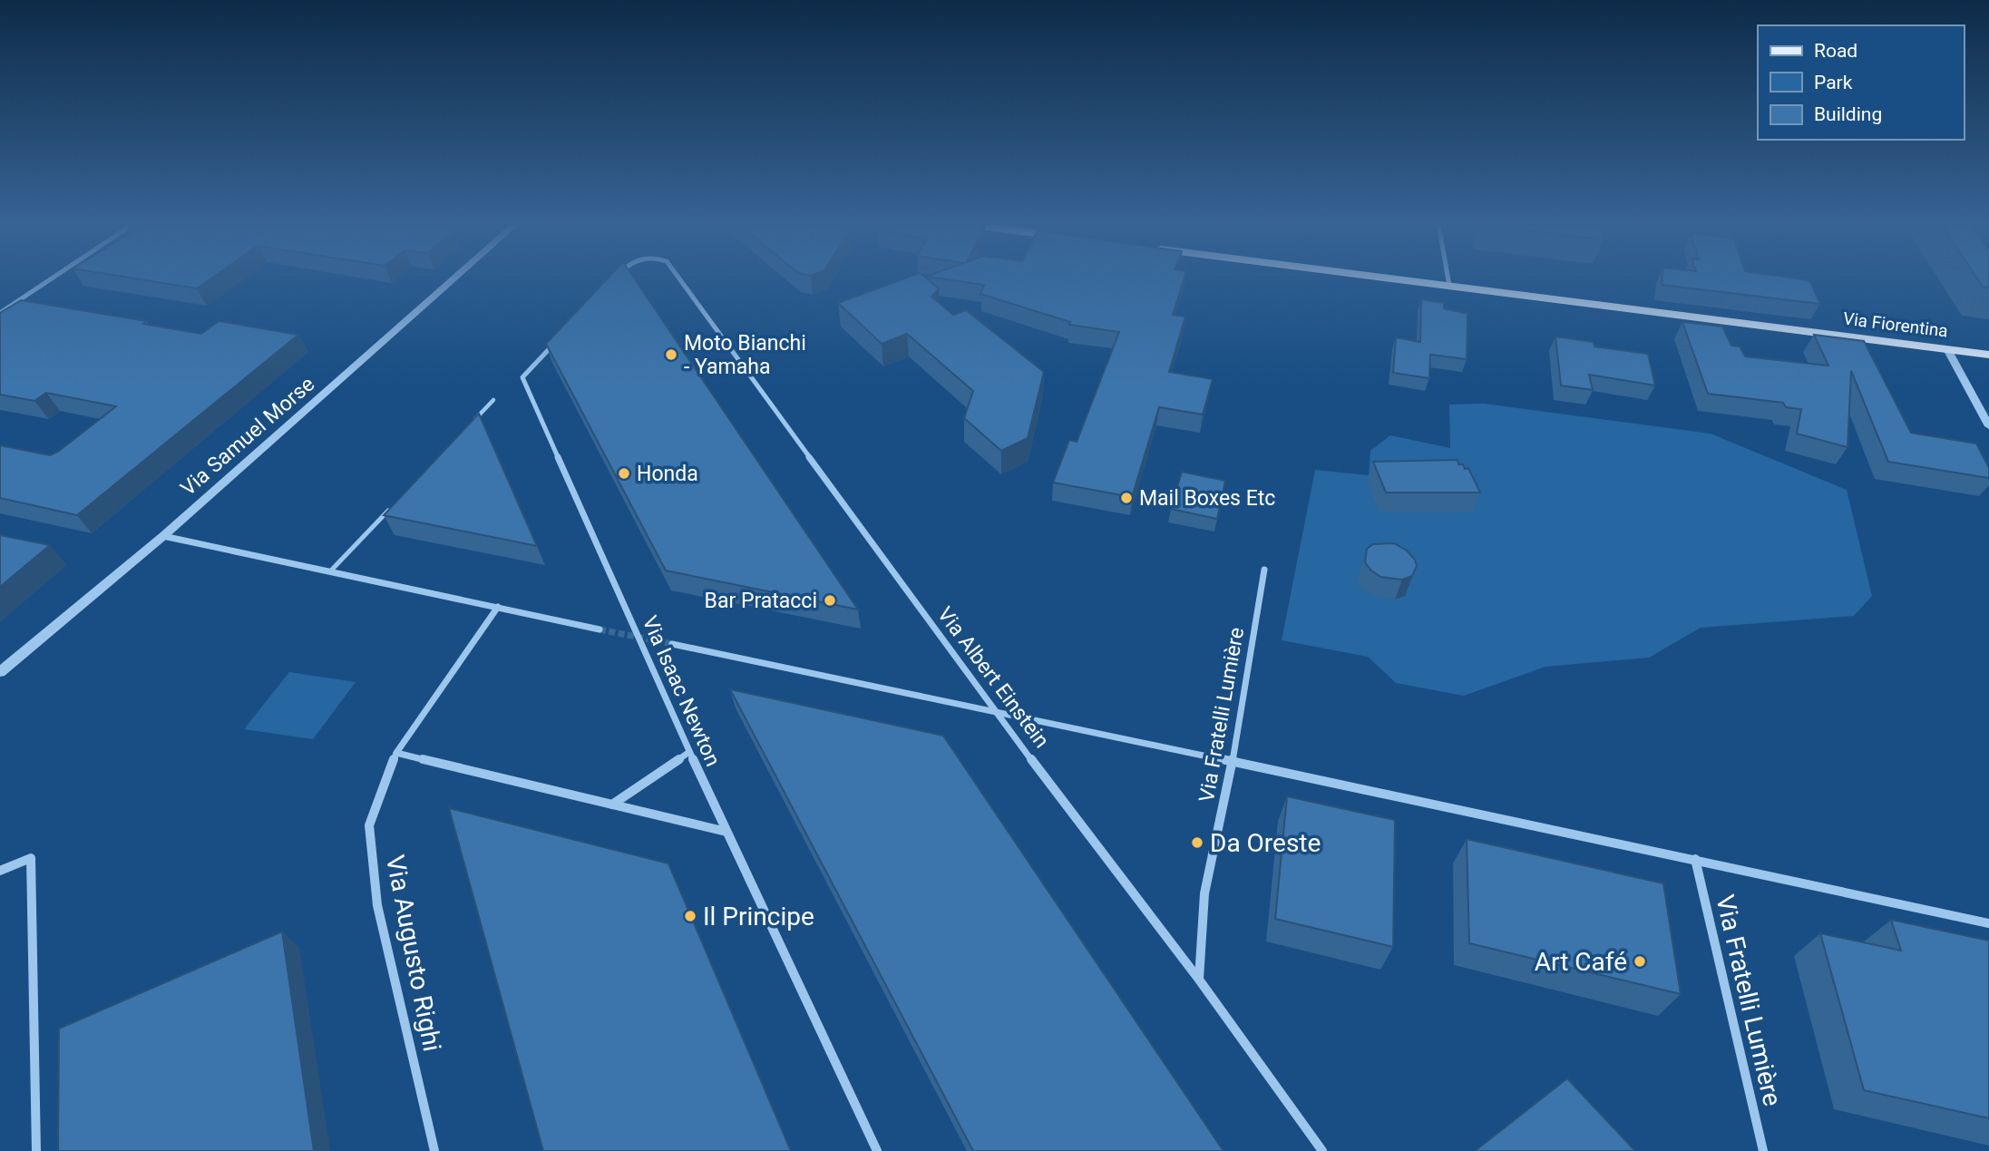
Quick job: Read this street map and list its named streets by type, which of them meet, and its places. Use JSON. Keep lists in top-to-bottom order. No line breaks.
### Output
{"streets":{"main road":["Via Fiorentina"],"street":["Via Samuel Morse","Via Albert Einstein","Via Isaac Newton","Via Fratelli Lumière","Via Augusto Righi"]},"crossings":[["Via Albert Einstein","Via Fratelli Lumière"]],"places":["Moto Bianchi - Yamaha","Honda","Mail Boxes Etc","Bar Pratacci","Da Oreste","Il Principe","Art Café"],"legend":["Road","Park","Building"]}
